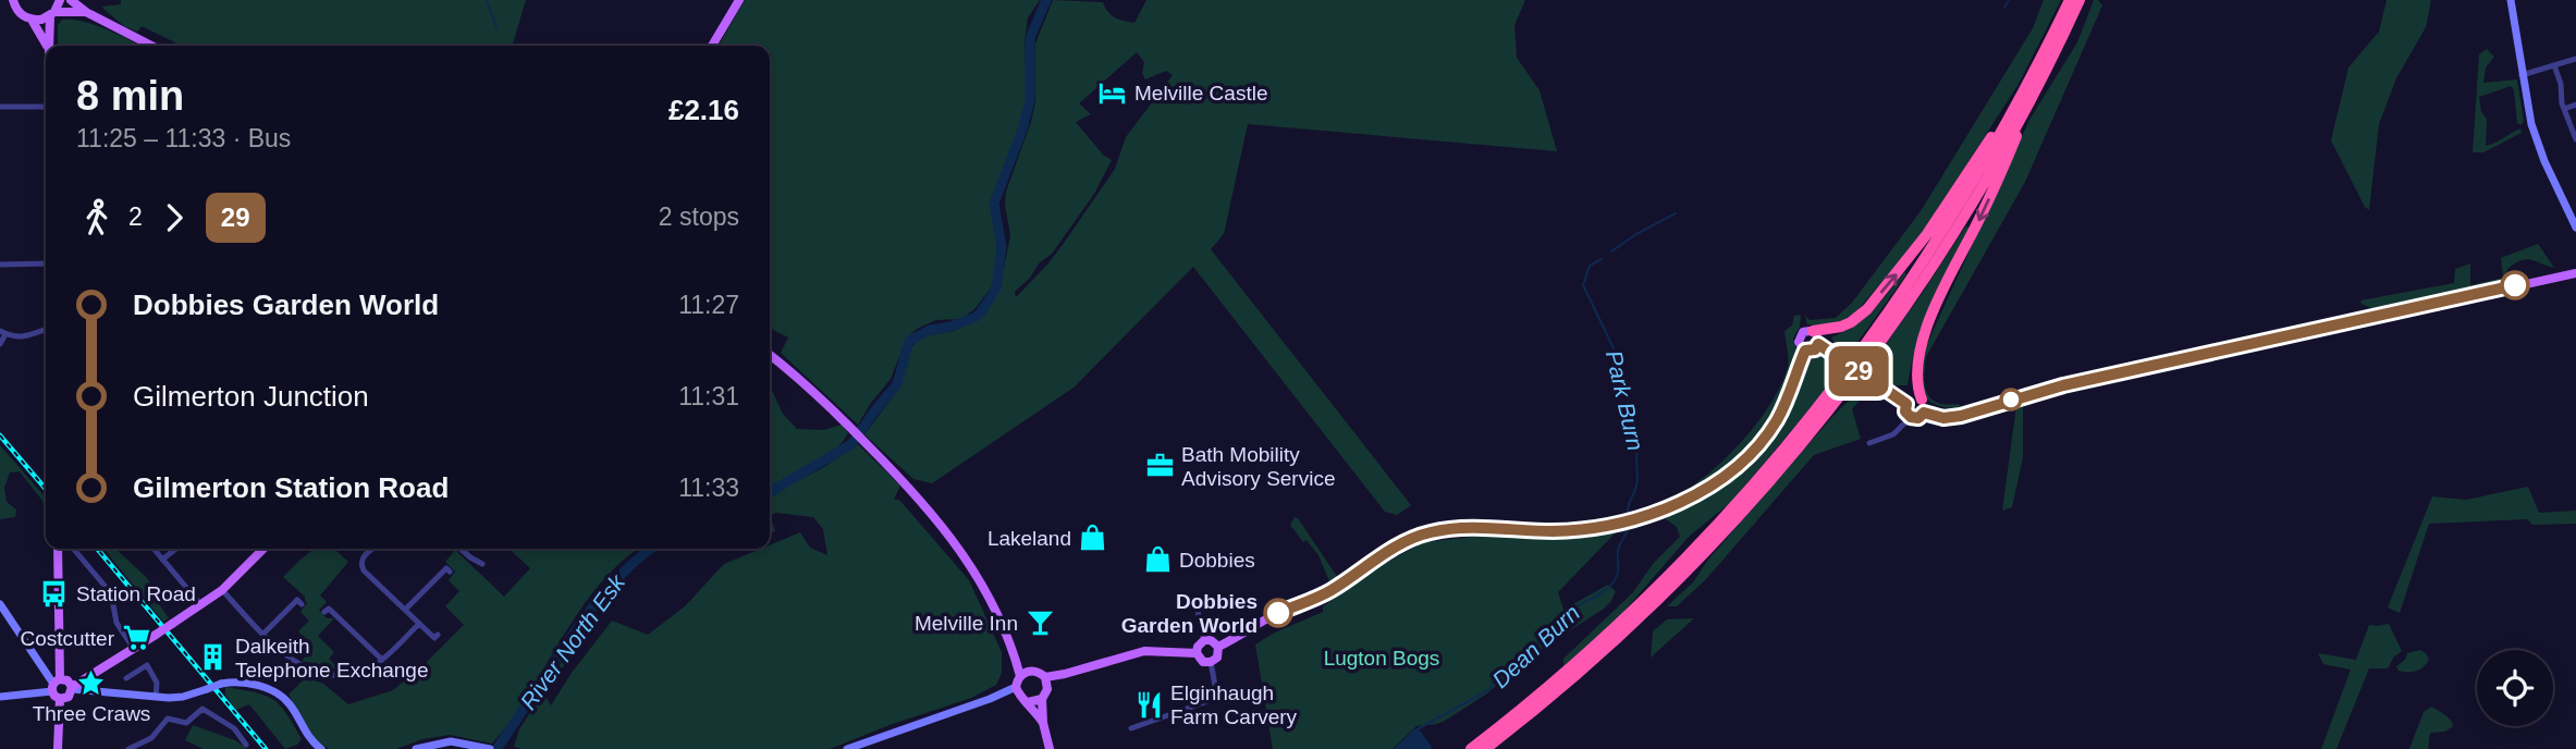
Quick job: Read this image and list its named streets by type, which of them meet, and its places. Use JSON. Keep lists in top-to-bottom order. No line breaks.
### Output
{"water":["Park Burn","River North Esk","Dean Burn"],"parks":["Lugton Bogs"],"places":{"hotel":["Melville Castle"],"office":["Bath Mobility Advisory Service"],"shop":["Lakeland","Dobbies"],"bus stop":["Station Road"],"other":["Dobbies Garden World"],"bar":["Melville Inn"],"supermarket":["Costcutter"],"building":["Dalkeith Telephone Exchange"],"place":["Three Craws"],"restaurant":["Elginhaugh Farm Carvery"]},"lines":["bus line 29"],"page":{"on_map":"29","heading":["8 min","11:25 – 11:33 · Bus","£2.16"],"legs":["2","29","2 stops"],"list":[{"name":"Dobbies Garden World","value":"11:27"},{"name":"Gilmerton Junction","value":"11:31"},{"name":"Gilmerton Station Road","value":"11:33"}]}}
